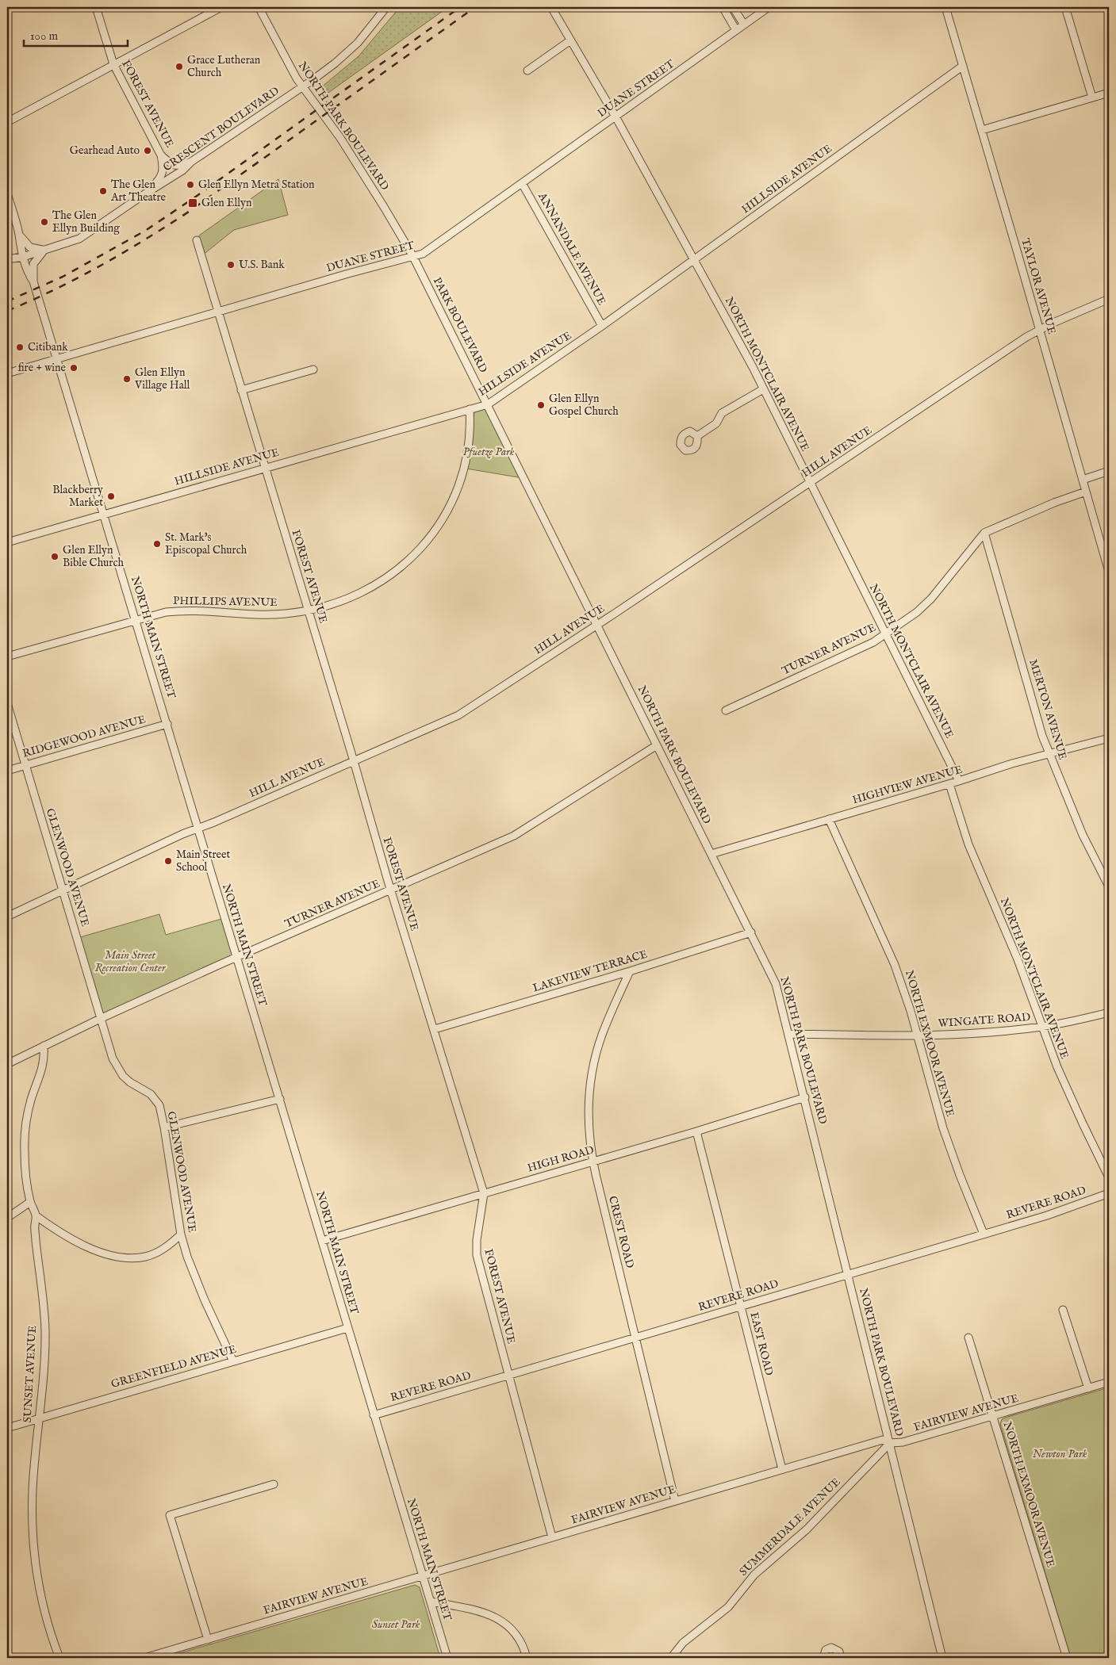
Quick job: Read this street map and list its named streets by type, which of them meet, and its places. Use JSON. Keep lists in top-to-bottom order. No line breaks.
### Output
{"streets":{"street":["DUANE STREET","FOREST AVENUE","NORTH PARK BOULEVARD","CRESCENT BOULEVARD","HILLSIDE AVENUE","ANNANDALE AVENUE","TAYLOR AVENUE","PARK BOULEVARD","NORTH MONTCLAIR AVENUE","HILL AVENUE","PHILLIPS AVENUE","NORTH MAIN STREET","TURNER AVENUE","MERTON AVENUE","RIDGEWOOD AVENUE","HIGHVIEW AVENUE","GLENWOOD AVENUE","LAKEVIEW TERRACE","WINGATE ROAD","NORTH EXMOOR AVENUE","HIGH ROAD","REVERE ROAD","CREST ROAD","EAST ROAD","GREENFIELD AVENUE","SUNSET AVENUE","FAIRVIEW AVENUE","SUMMERDALE AVENUE"]},"crossings":[["DUANE STREET","FOREST AVENUE"],["DUANE STREET","NORTH PARK BOULEVARD"],["DUANE STREET","ANNANDALE AVENUE"],["DUANE STREET","PARK BOULEVARD"],["DUANE STREET","NORTH MONTCLAIR AVENUE"],["DUANE STREET","NORTH MAIN STREET"],["FOREST AVENUE","CRESCENT BOULEVARD"],["FOREST AVENUE","HILLSIDE AVENUE"],["FOREST AVENUE","HILL AVENUE"],["FOREST AVENUE","PHILLIPS AVENUE"],["FOREST AVENUE","TURNER AVENUE"],["FOREST AVENUE","LAKEVIEW TERRACE"],["FOREST AVENUE","HIGH ROAD"],["FOREST AVENUE","REVERE ROAD"],["FOREST AVENUE","FAIRVIEW AVENUE"],["NORTH PARK BOULEVARD","CRESCENT BOULEVARD"],["NORTH PARK BOULEVARD","HILLSIDE AVENUE"],["NORTH PARK BOULEVARD","PARK BOULEVARD"],["NORTH PARK BOULEVARD","HILL AVENUE"],["NORTH PARK BOULEVARD","TURNER AVENUE"],["NORTH PARK BOULEVARD","HIGHVIEW AVENUE"],["NORTH PARK BOULEVARD","LAKEVIEW TERRACE"],["NORTH PARK BOULEVARD","WINGATE ROAD"],["NORTH PARK BOULEVARD","HIGH ROAD"],["NORTH PARK BOULEVARD","REVERE ROAD"],["NORTH PARK BOULEVARD","FAIRVIEW AVENUE"],["NORTH PARK BOULEVARD","SUMMERDALE AVENUE"],["CRESCENT BOULEVARD","NORTH MAIN STREET"],["HILLSIDE AVENUE","ANNANDALE AVENUE"],["HILLSIDE AVENUE","TAYLOR AVENUE"],["HILLSIDE AVENUE","PARK BOULEVARD"],["HILLSIDE AVENUE","NORTH MONTCLAIR AVENUE"],["HILLSIDE AVENUE","PHILLIPS AVENUE"],["HILLSIDE AVENUE","NORTH MAIN STREET"],["TAYLOR AVENUE","HILL AVENUE"],["TAYLOR AVENUE","TURNER AVENUE"],["NORTH MONTCLAIR AVENUE","HILL AVENUE"],["NORTH MONTCLAIR AVENUE","TURNER AVENUE"],["NORTH MONTCLAIR AVENUE","HIGHVIEW AVENUE"],["NORTH MONTCLAIR AVENUE","WINGATE ROAD"],["HILL AVENUE","NORTH MAIN STREET"],["HILL AVENUE","GLENWOOD AVENUE"],["PHILLIPS AVENUE","NORTH MAIN STREET"],["NORTH MAIN STREET","TURNER AVENUE"],["NORTH MAIN STREET","RIDGEWOOD AVENUE"],["NORTH MAIN STREET","HIGH ROAD"],["NORTH MAIN STREET","REVERE ROAD"],["NORTH MAIN STREET","GREENFIELD AVENUE"],["NORTH MAIN STREET","FAIRVIEW AVENUE"],["TURNER AVENUE","MERTON AVENUE"],["TURNER AVENUE","GLENWOOD AVENUE"],["TURNER AVENUE","SUNSET AVENUE"],["MERTON AVENUE","HIGHVIEW AVENUE"],["RIDGEWOOD AVENUE","GLENWOOD AVENUE"],["HIGHVIEW AVENUE","NORTH EXMOOR AVENUE"],["GLENWOOD AVENUE","GREENFIELD AVENUE"],["LAKEVIEW TERRACE","CREST ROAD"],["WINGATE ROAD","NORTH EXMOOR AVENUE"],["NORTH EXMOOR AVENUE","REVERE ROAD"],["NORTH EXMOOR AVENUE","FAIRVIEW AVENUE"],["HIGH ROAD","CREST ROAD"],["HIGH ROAD","EAST ROAD"],["REVERE ROAD","CREST ROAD"],["REVERE ROAD","EAST ROAD"],["CREST ROAD","FAIRVIEW AVENUE"],["EAST ROAD","FAIRVIEW AVENUE"],["GREENFIELD AVENUE","SUNSET AVENUE"],["FAIRVIEW AVENUE","SUMMERDALE AVENUE"]],"parks":["Pfuetze Park","Main Street Recreation Center","Newton Park","Sunset Park"],"places":{"other":["Grace Lutheran Church","Gearhead Auto","Glen Ellyn Metra Station","The Glen Art Theatre","The Glen Ellyn Building","U.S. Bank","Citibank","fire + wine","Glen Ellyn Village Hall","Glen Ellyn Gospel Church","Blackberry Market","St. Mark's Episcopal Church","Glen Ellyn Bible Church","Main Street School"],"transit":["Glen Ellyn"]},"scale_bar":"100 m"}
